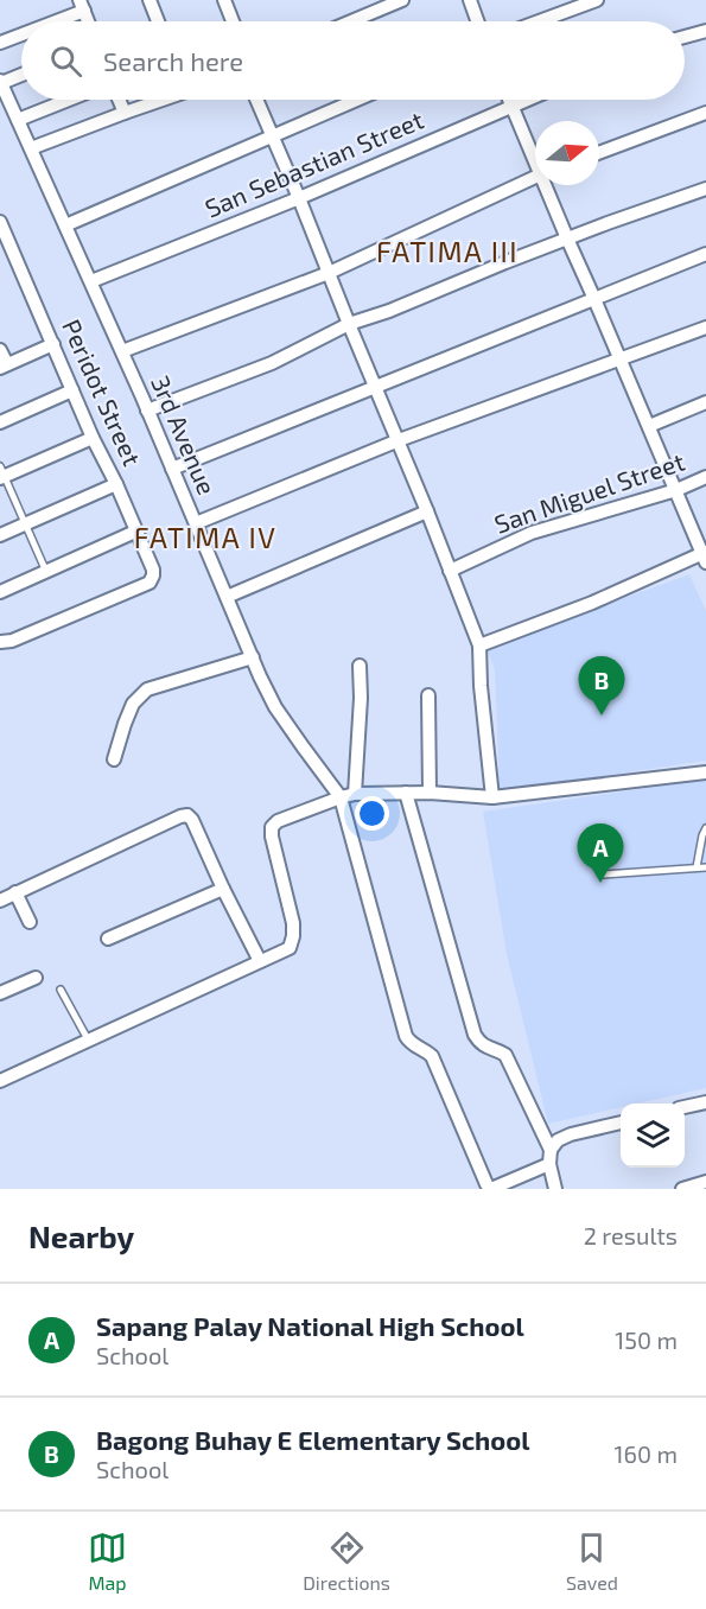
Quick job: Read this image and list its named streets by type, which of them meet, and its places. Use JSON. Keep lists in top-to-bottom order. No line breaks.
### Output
{"streets":{"street":["San Sebastian Street","Peridot Street","3rd Avenue","San Miguel Street"]},"crossings":[["San Sebastian Street","3rd Avenue"]],"districts":["FATIMA III","FATIMA IV"],"north":"right","page":{"search":"Search here","pins":["B","A"],"heading":["Nearby","2 results"],"list":[{"mark":"A","name":"Sapang Palay National High School","note":"School","value":"150 m"},{"mark":"B","name":"Bagong Buhay E Elementary School","note":"School","value":"160 m"}],"nav":["Map","Directions","Saved"]}}
